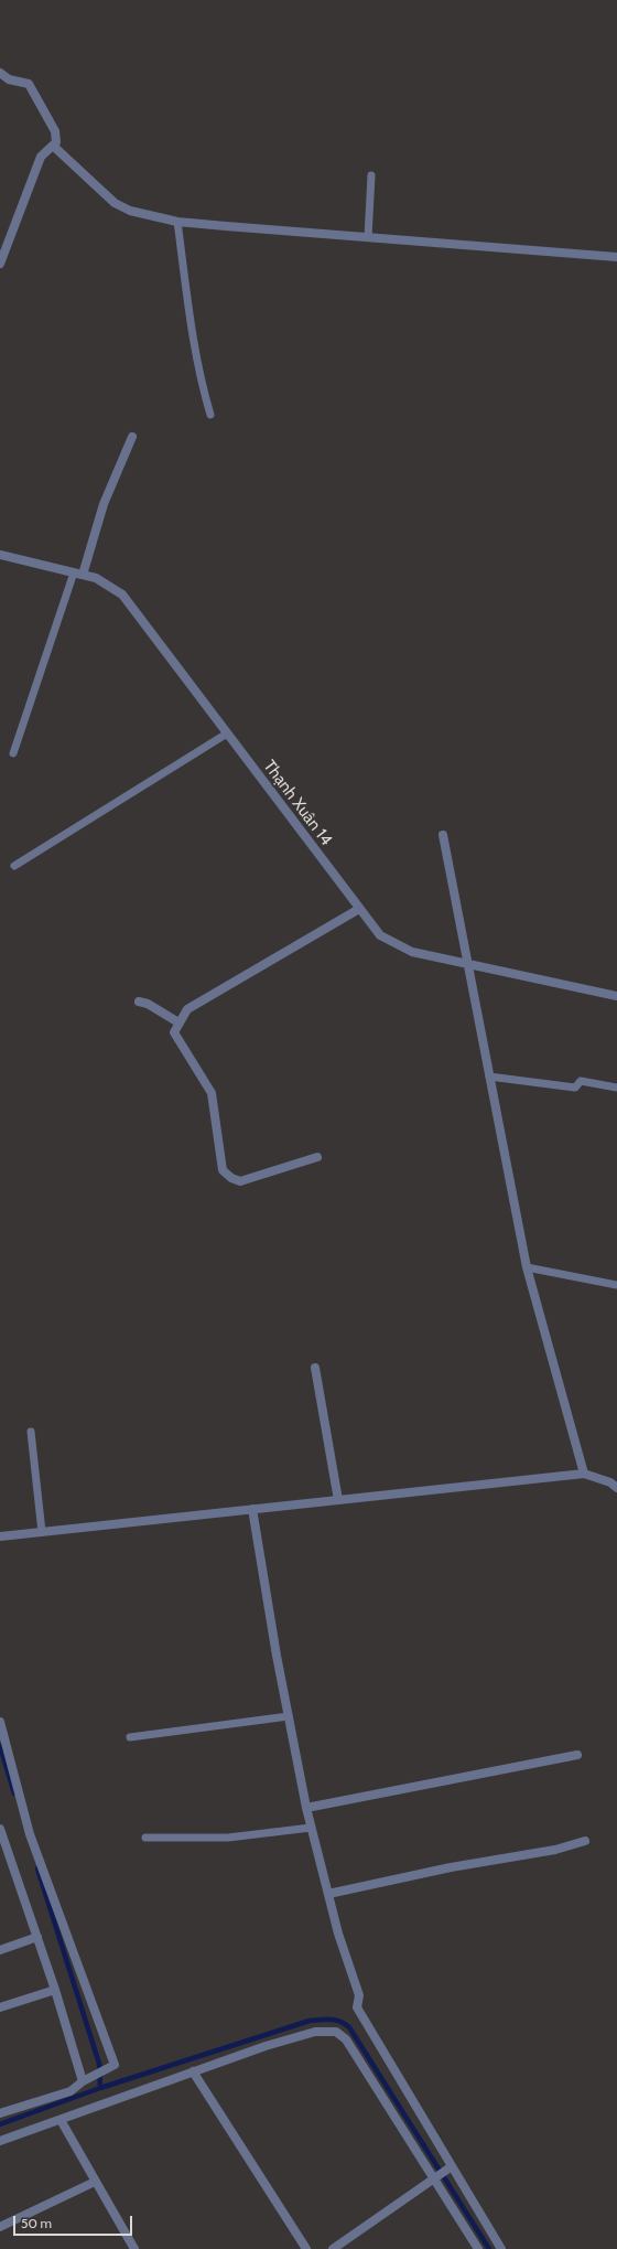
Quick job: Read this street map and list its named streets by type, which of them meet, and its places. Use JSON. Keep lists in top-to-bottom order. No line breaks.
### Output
{"streets":{"street":["Thạnh Xuân 14"]},"scale_bar":"50 m"}
